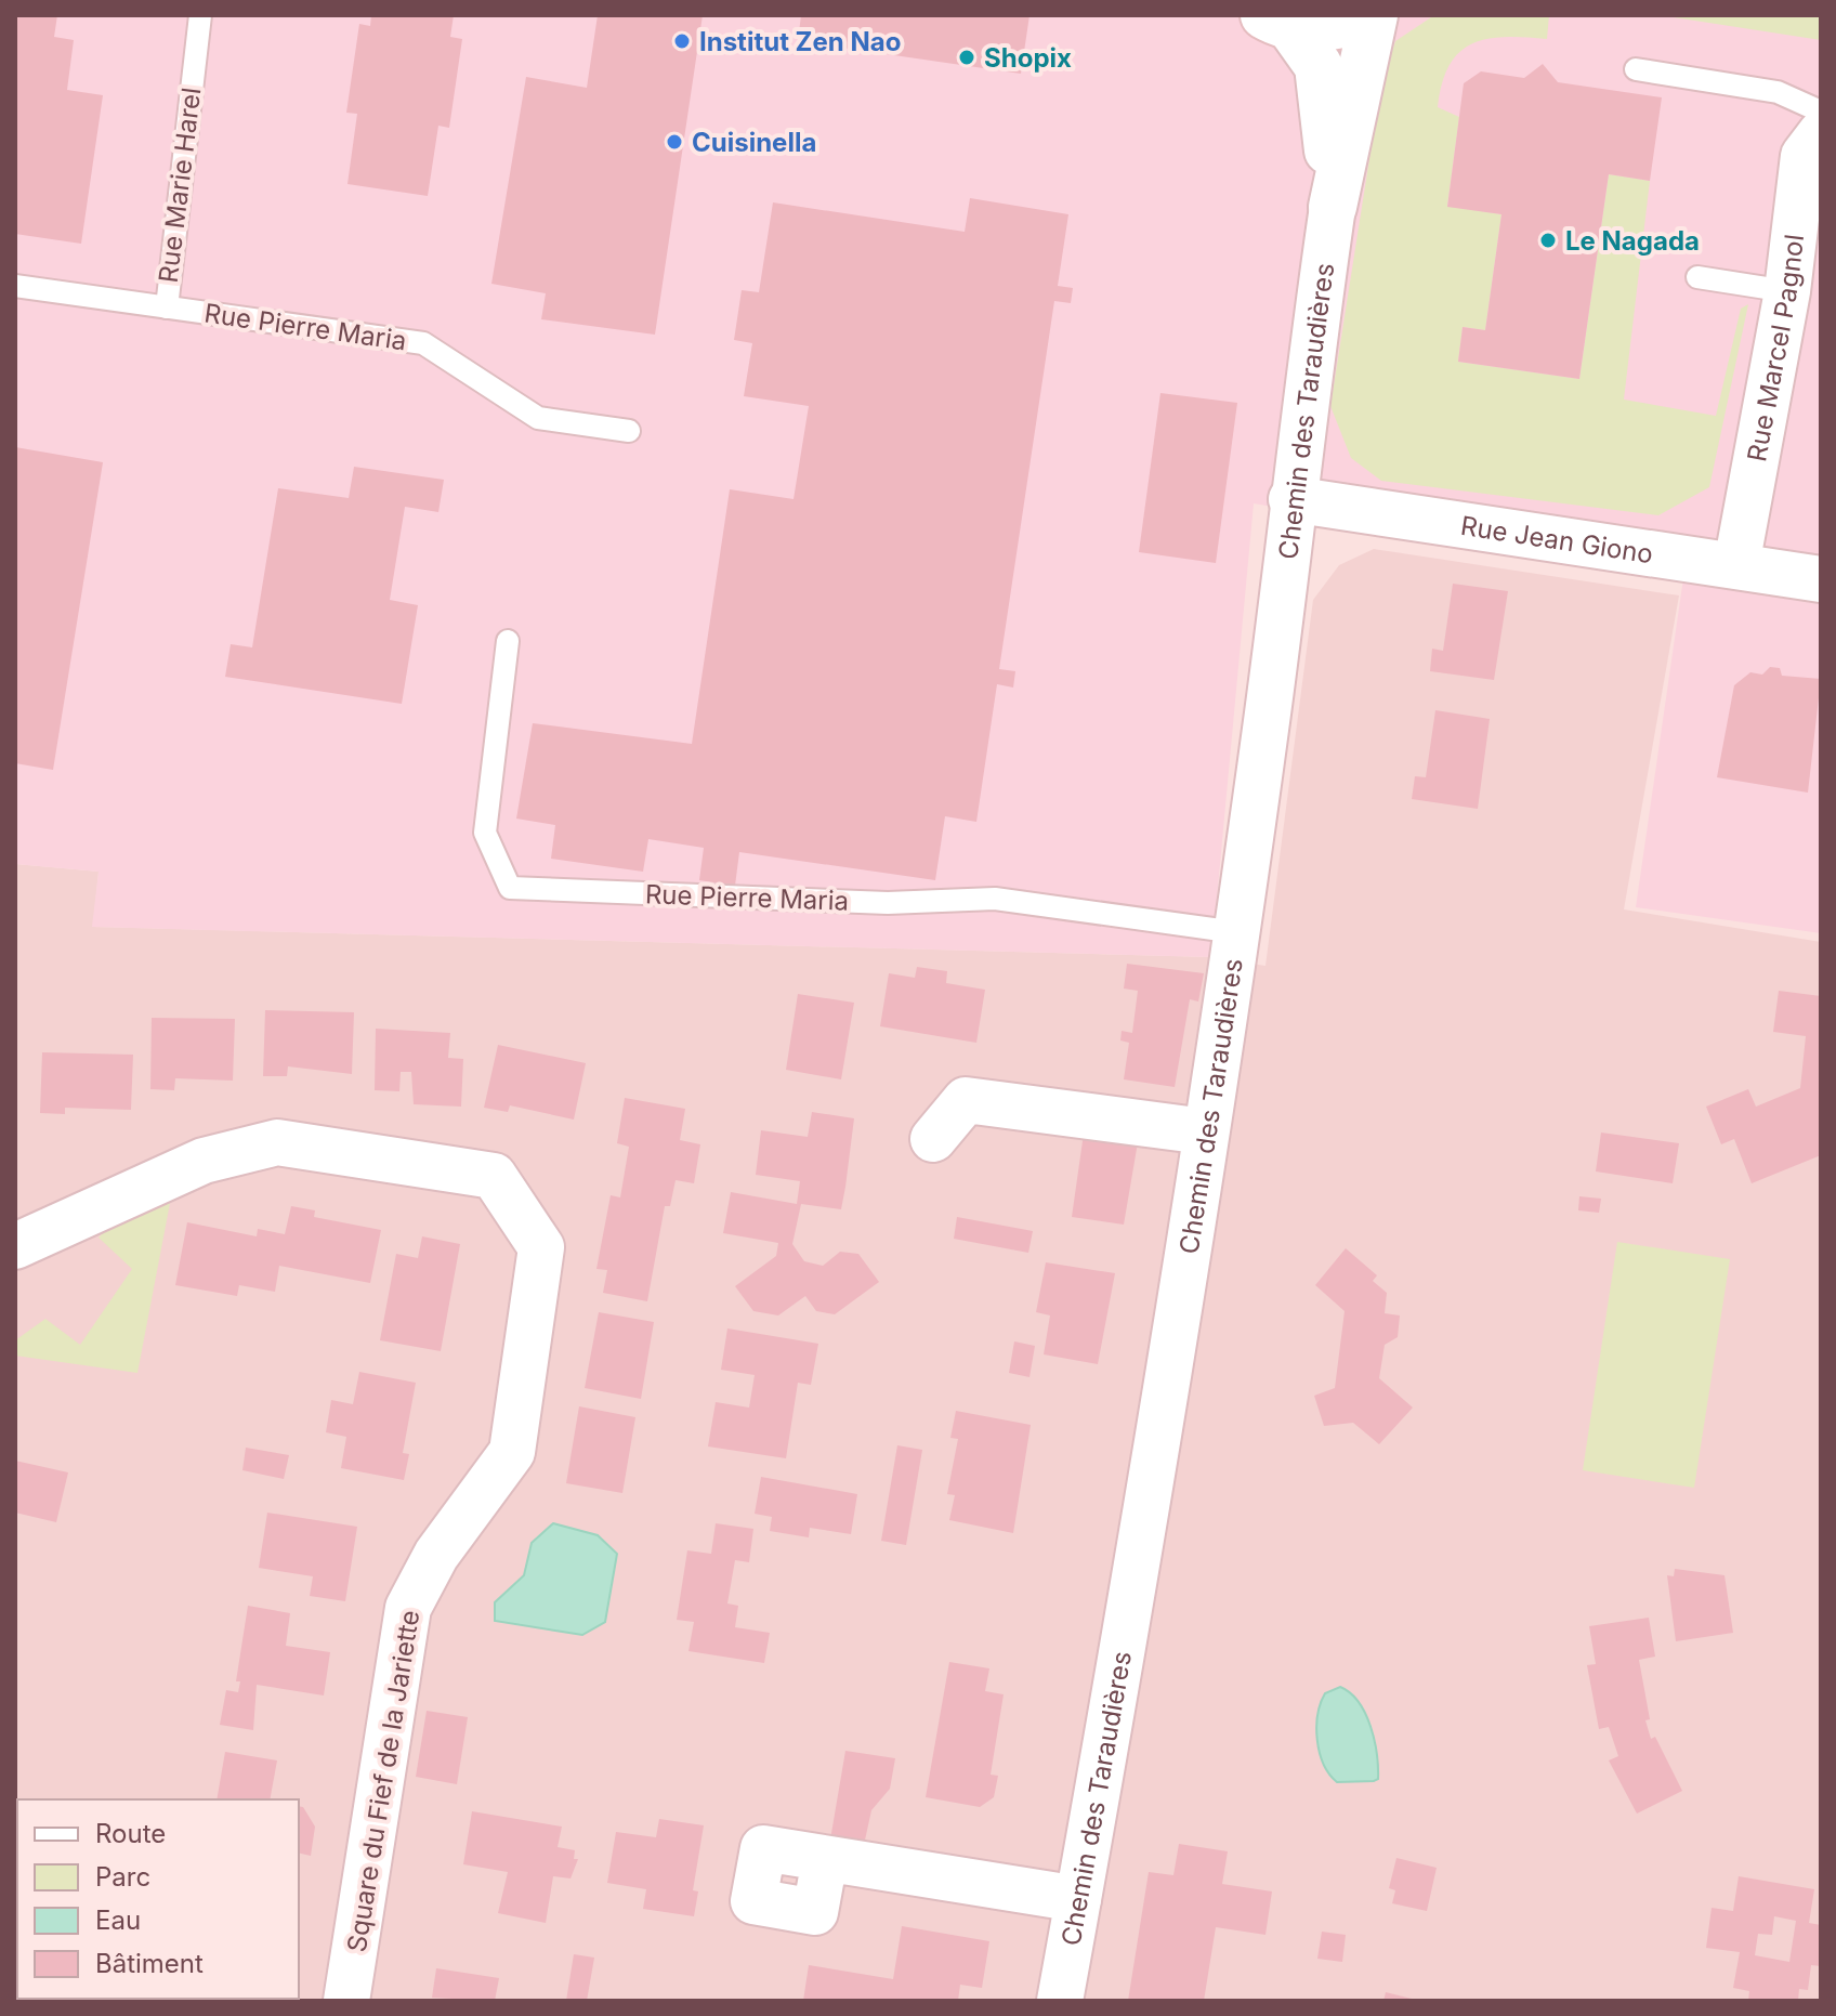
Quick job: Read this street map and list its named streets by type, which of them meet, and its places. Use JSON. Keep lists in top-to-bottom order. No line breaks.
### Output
{"streets":{"street":["Rue Marcel Pagnol","Chemin des Taraudières","Rue Jean Giono","Square du Fief de la Jariette"],"lane":["Rue Marie Harel","Rue Pierre Maria"]},"crossings":[["Rue Marie Harel","Rue Pierre Maria"],["Rue Pierre Maria","Chemin des Taraudières"],["Rue Marcel Pagnol","Rue Jean Giono"],["Chemin des Taraudières","Rue Jean Giono"]],"places":["Institut Zen Nao","Shopix","Cuisinella","Le Nagada"],"legend":["Route","Parc","Eau","Bâtiment"]}
